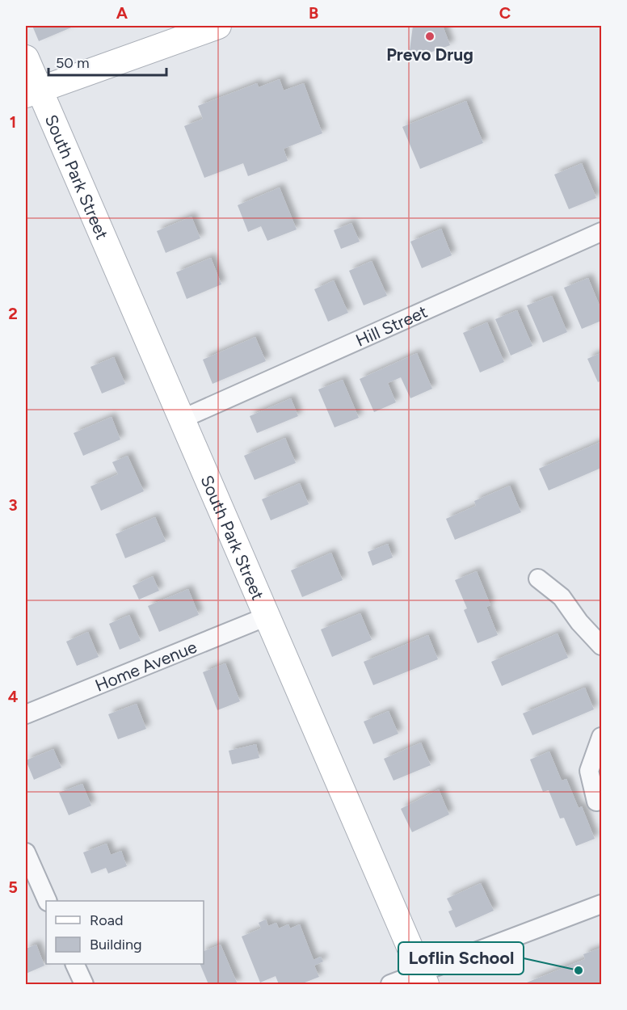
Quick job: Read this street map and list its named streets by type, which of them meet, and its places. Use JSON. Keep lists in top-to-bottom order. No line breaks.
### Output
{"streets":{"main road":["South Park Street"],"street":["Hill Street","Home Avenue"]},"crossings":[["South Park Street","Hill Street"],["South Park Street","Home Avenue"]],"places":["Prevo Drug","Loflin School"],"legend":["Road","Building"],"scale_bar":"50 m","grid":{"columns":["A","B","C"],"rows":["1","2","3","4","5"]}}
